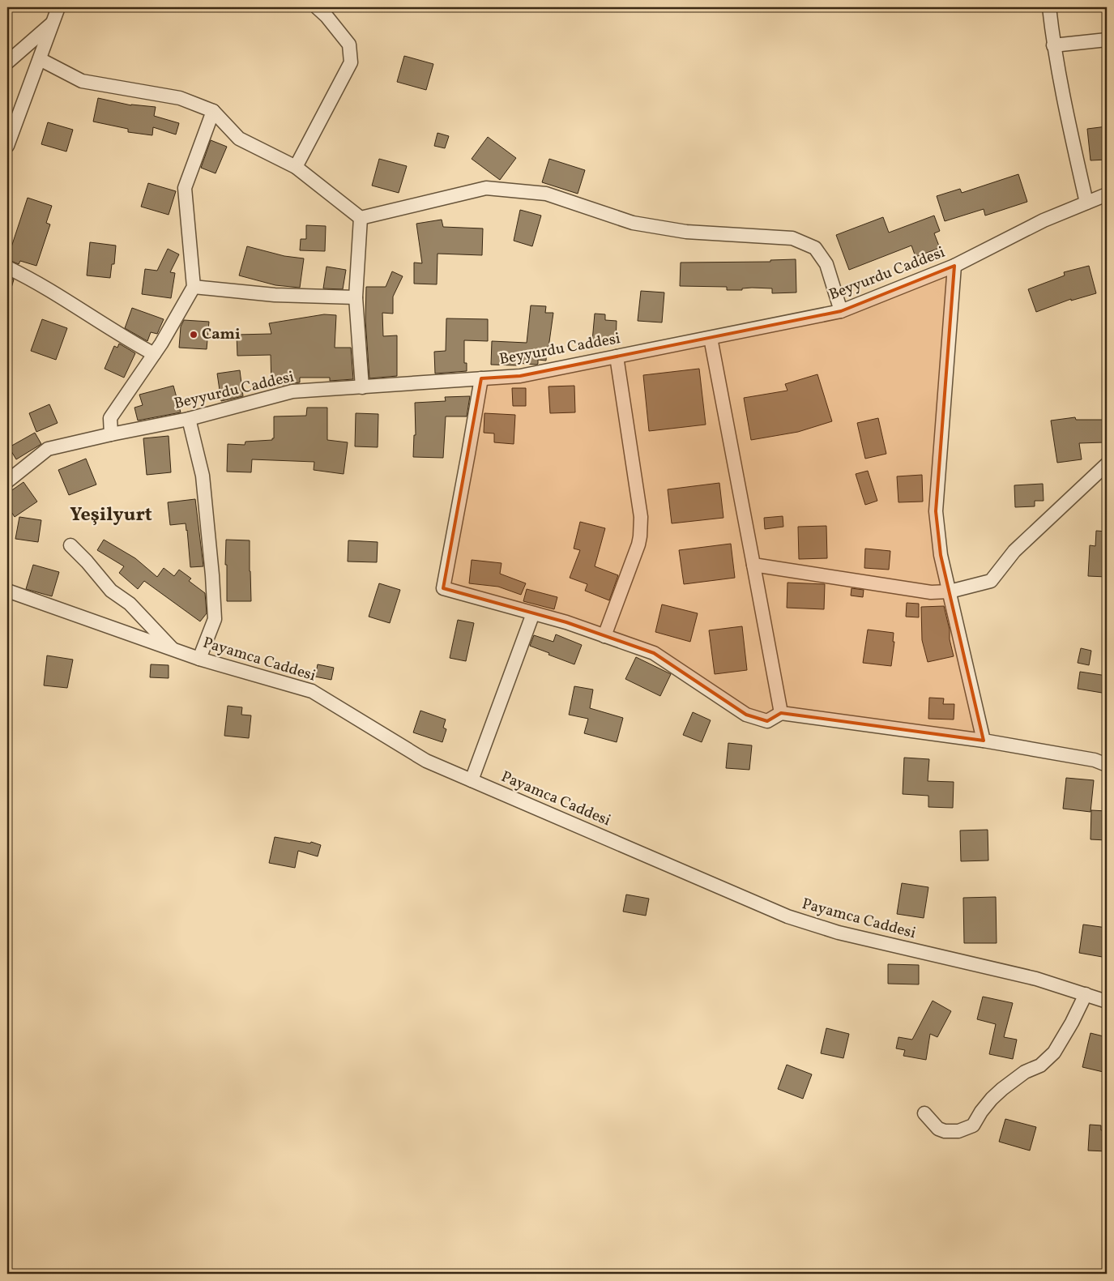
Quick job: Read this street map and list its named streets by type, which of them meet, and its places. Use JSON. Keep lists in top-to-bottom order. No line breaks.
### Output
{"streets":{"street":["Beyyurdu Caddesi","Payamca Caddesi"]},"districts":["Yeşilyurt"],"places":["Cami"]}
